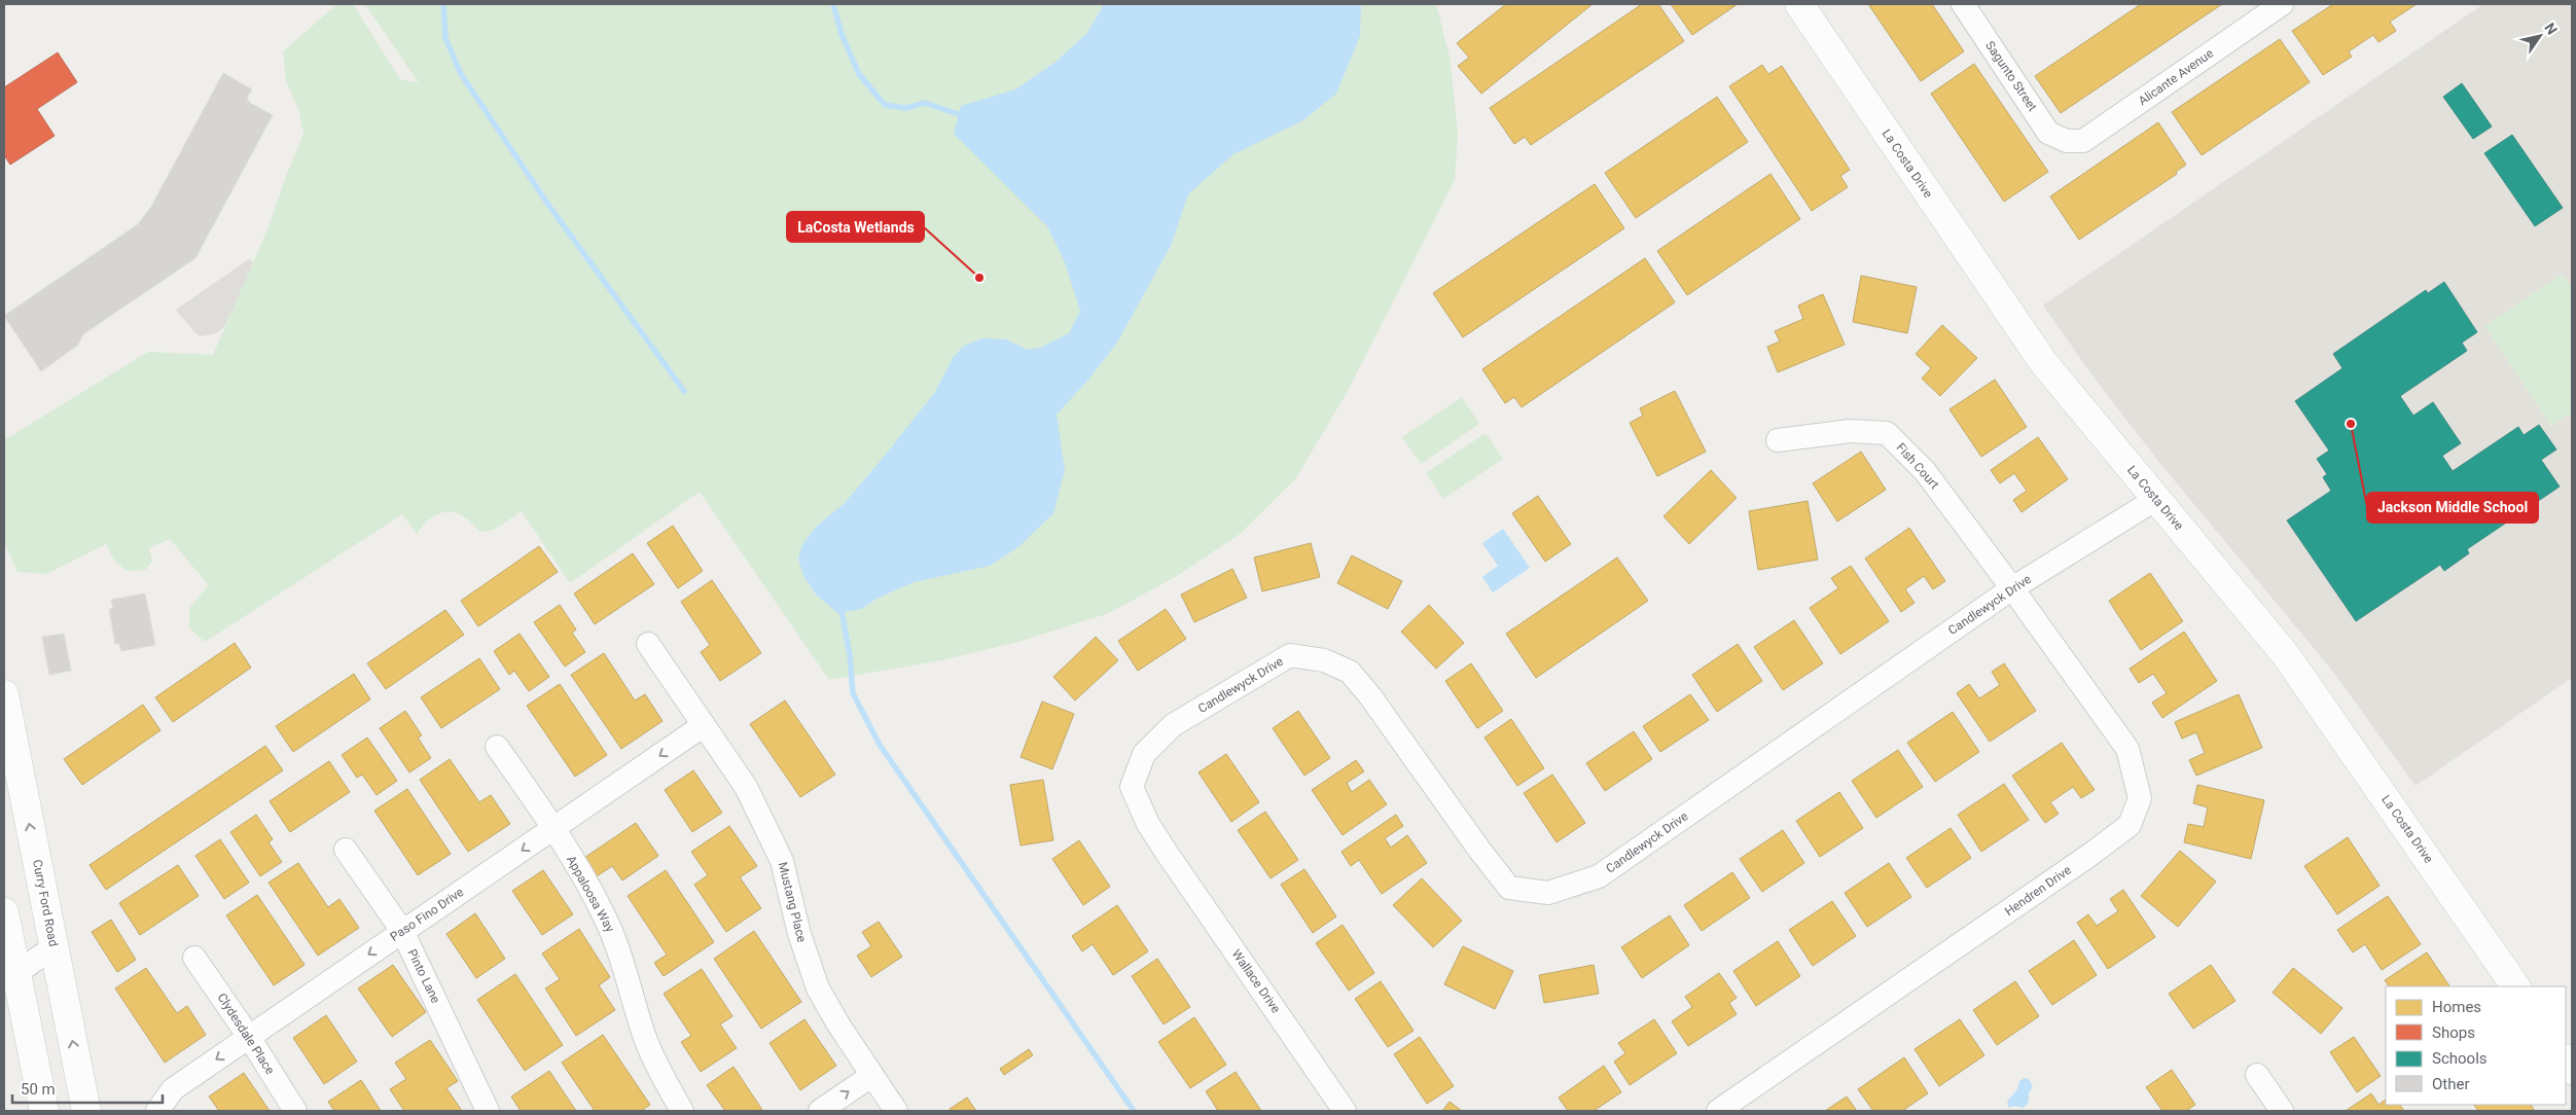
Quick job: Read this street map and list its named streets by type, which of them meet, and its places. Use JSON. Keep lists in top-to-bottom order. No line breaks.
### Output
{"streets":{"street":["Sagunto Street","Alicante Avenue","La Costa Drive","Fish Court","Candlewyck Drive","Hendren Drive","Appaloosa Way","Mustang Place","Curry Ford Road","Paso Fino Drive","Pinto Lane","Wallace Drive","Clydesdale Place"]},"crossings":[["Sagunto Street","Alicante Avenue"],["La Costa Drive","Candlewyck Drive"],["Fish Court","Candlewyck Drive"],["Fish Court","Hendren Drive"],["Candlewyck Drive","Hendren Drive"],["Candlewyck Drive","Wallace Drive"],["Appaloosa Way","Paso Fino Drive"],["Mustang Place","Paso Fino Drive"],["Paso Fino Drive","Pinto Lane"],["Paso Fino Drive","Clydesdale Place"]],"one_way":["Paso Fino Drive"],"places":["LaCosta Wetlands","Jackson Middle School"],"legend":["Homes","Shops","Schools","Other"],"scale_bar":"50 m","north":"top right"}
